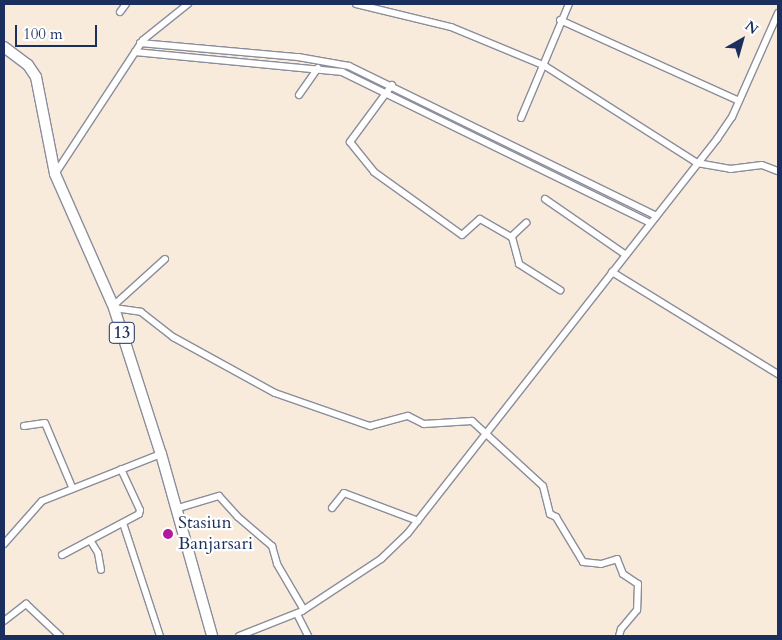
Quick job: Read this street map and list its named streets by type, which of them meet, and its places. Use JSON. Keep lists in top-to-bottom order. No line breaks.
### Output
{"streets":{"highway":["13"]},"places":["Stasiun Banjarsari"],"scale_bar":"100 m","north":"top right"}
